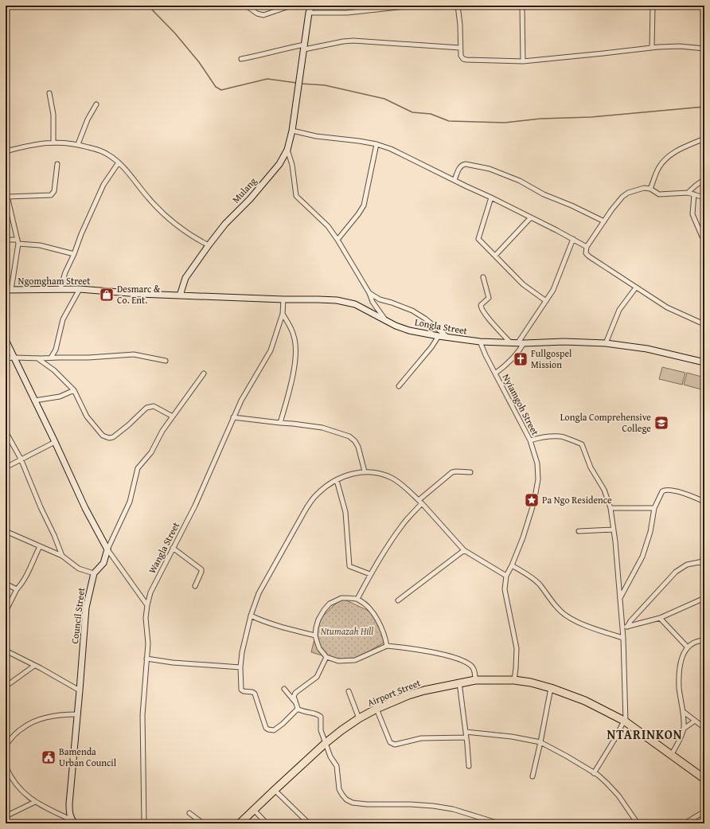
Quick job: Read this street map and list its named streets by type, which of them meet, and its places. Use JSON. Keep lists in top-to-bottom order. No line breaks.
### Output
{"streets":{"highway":["Airport Street"],"main road":["Mulang","Ngomgham Street","Longla Street","Council Street"],"street":["Nyiamgoh Street","Wangla Street"]},"crossings":[["Mulang","Ngomgham Street"],["Mulang","Longla Street"],["Ngomgham Street","Longla Street"],["Longla Street","Nyiamgoh Street"],["Longla Street","Wangla Street"],["Nyiamgoh Street","Airport Street"]],"districts":["NTARINKON"],"parks":["Ntumazah Hill"],"places":{"shop":["Desmarc & Co. Ent."],"church":["Fullgospel Mission"],"school or university":["Longla Comprehensive College"],"place":["Pa Ngo Residence"],"public building":["Bamenda Urban Council"]}}
